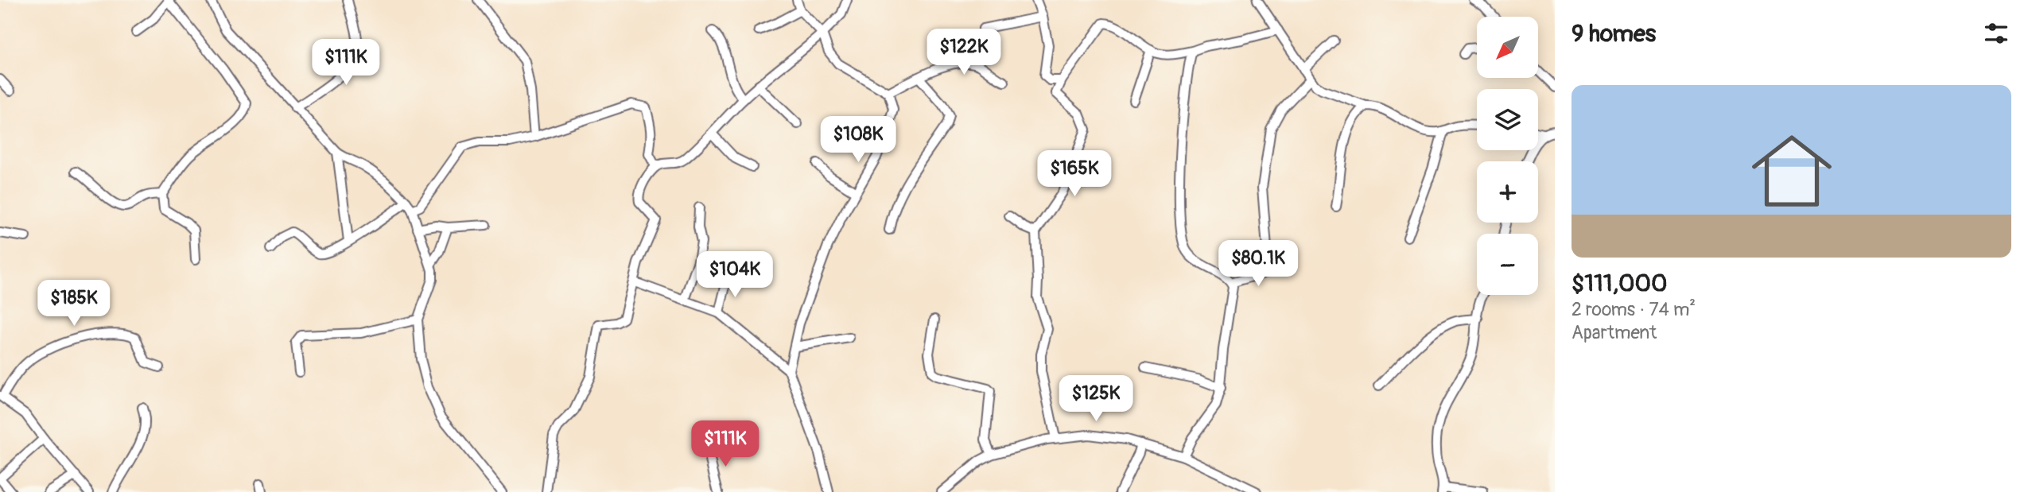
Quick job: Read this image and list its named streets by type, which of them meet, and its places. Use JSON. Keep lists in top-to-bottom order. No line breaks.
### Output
{"north":"bottom left","page":{"heading":"9 homes","map_buttons":["+","−"],"price":["$122K","$111K","$108K","$165K","$80.1K","$104K","$185K","$125K","$111K"],"list":[{"name":"$111,000","note":"2 rooms · 74 m² · Apartment"}]}}
